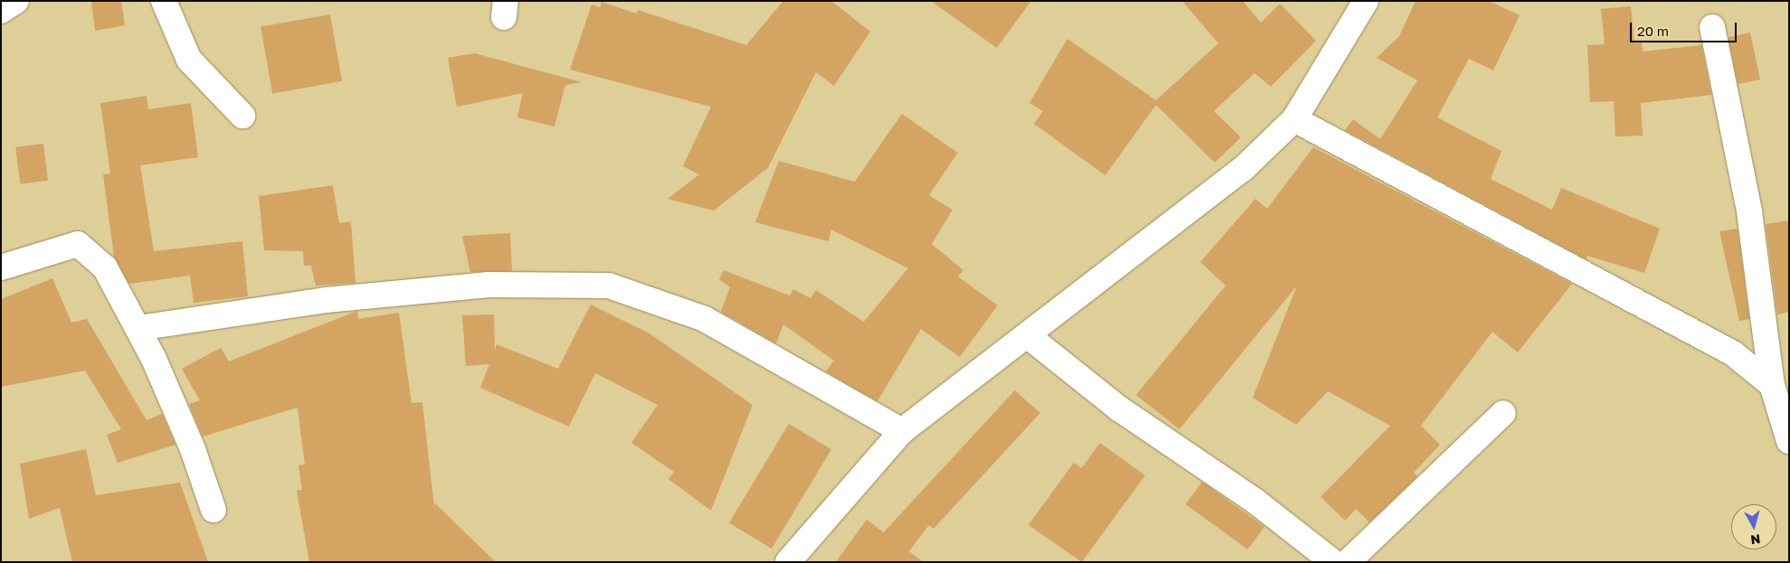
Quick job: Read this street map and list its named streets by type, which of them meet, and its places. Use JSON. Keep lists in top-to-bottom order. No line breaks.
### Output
{"scale_bar":"20 m","north":"bottom"}
